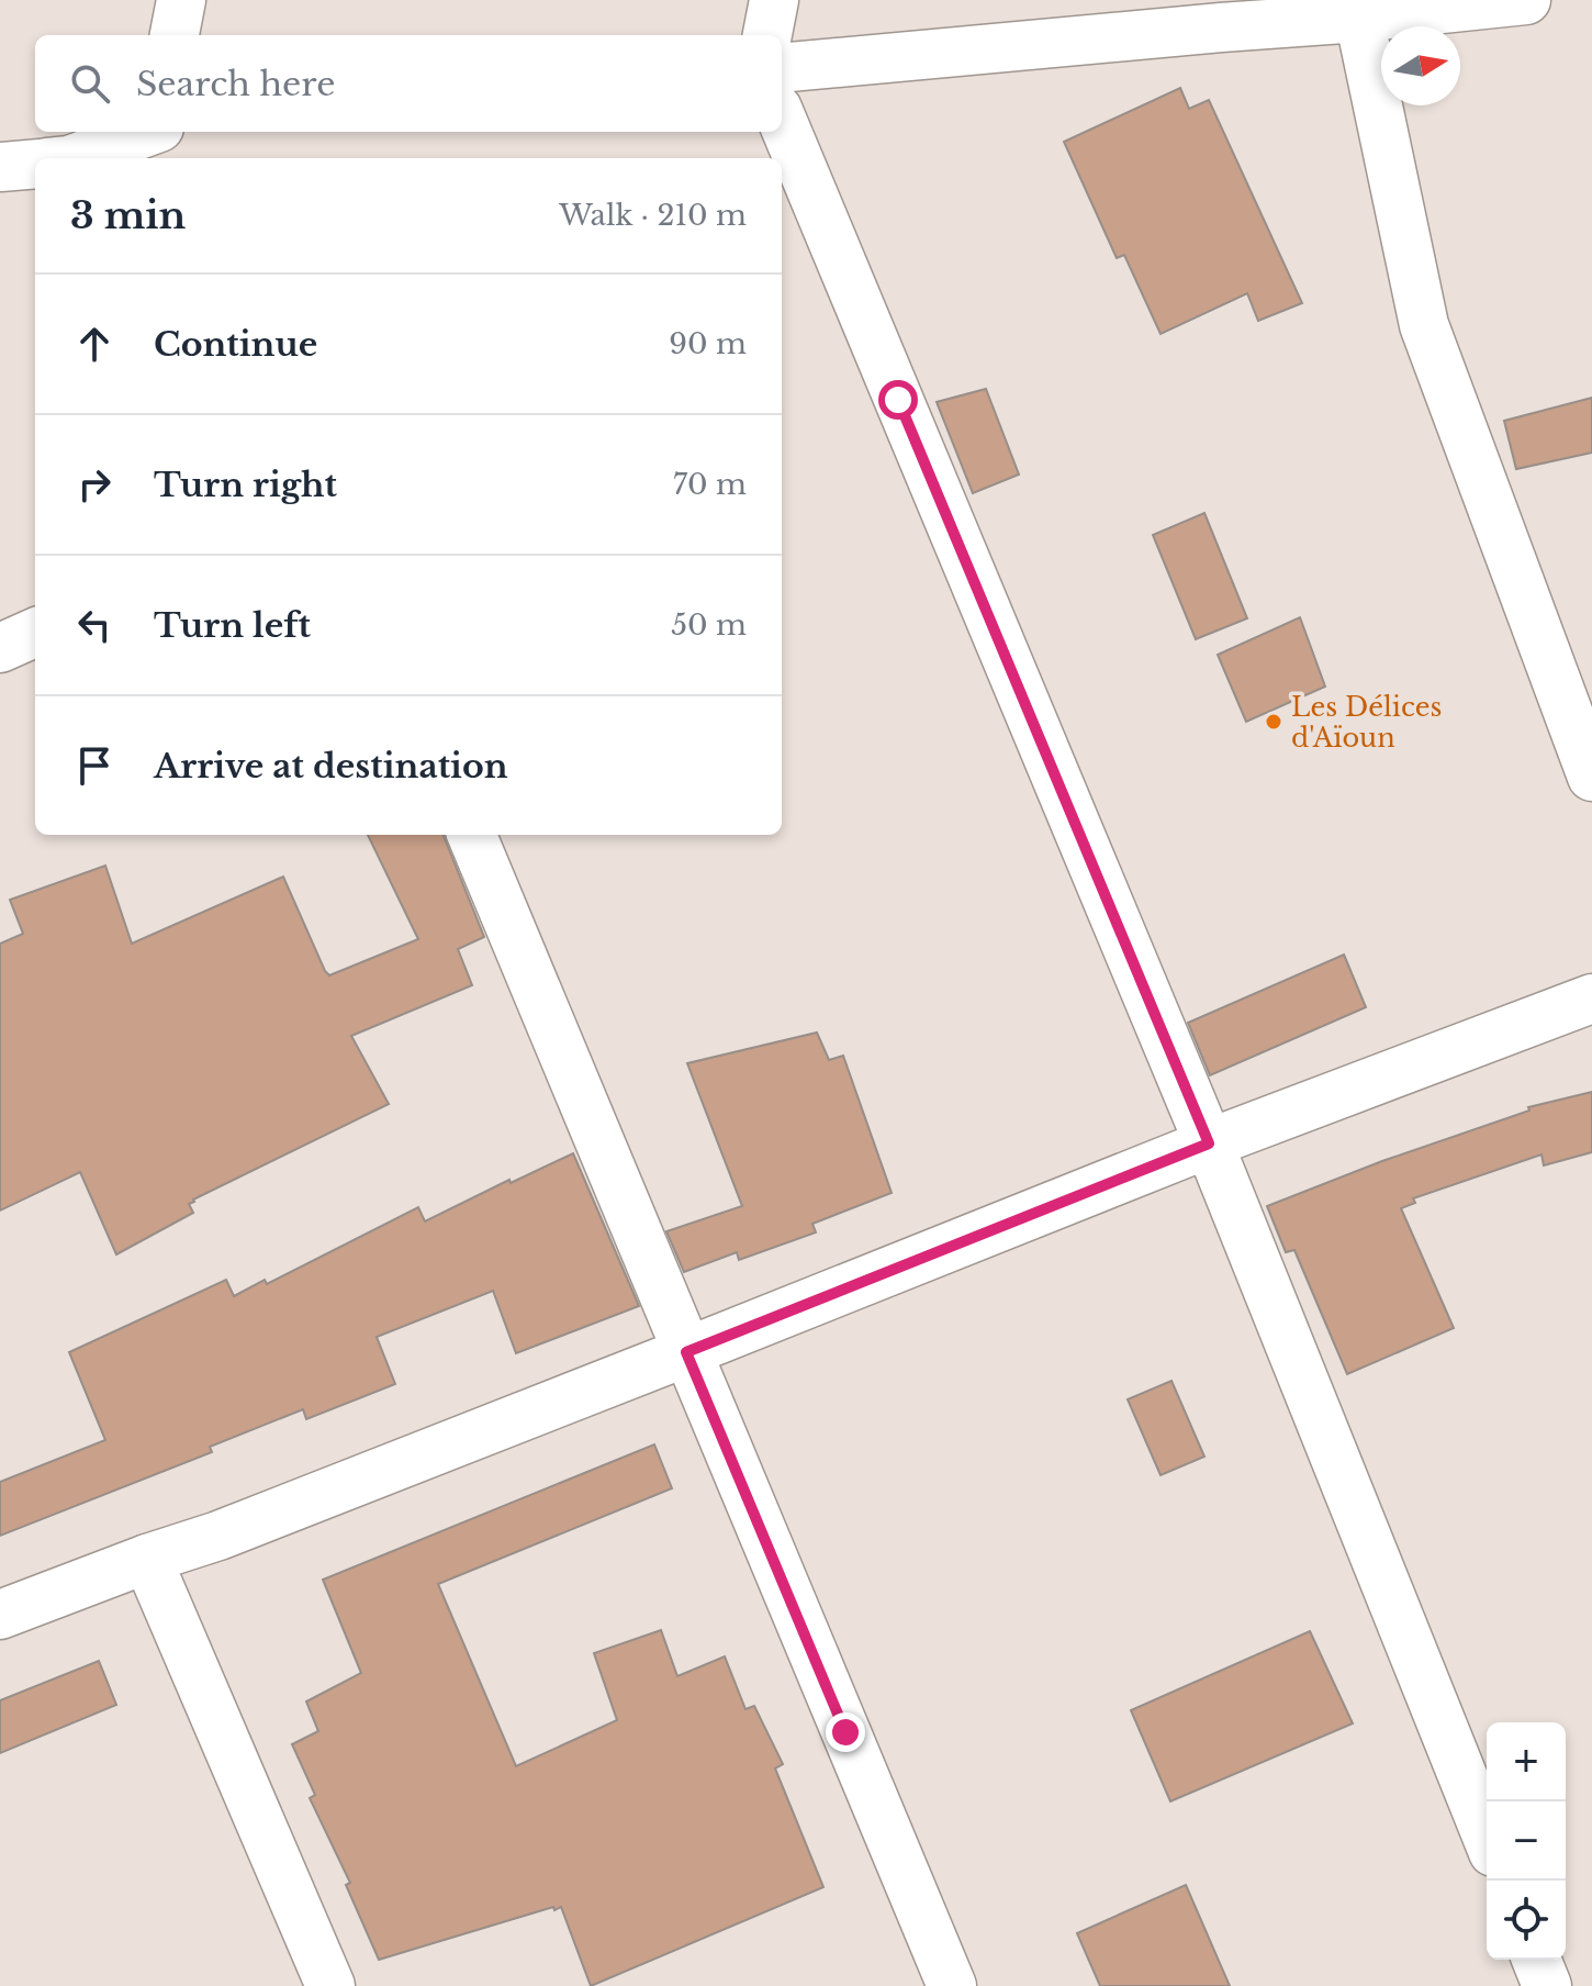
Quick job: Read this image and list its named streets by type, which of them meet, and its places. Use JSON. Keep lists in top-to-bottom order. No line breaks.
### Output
{"places":["Les Délices d'Aïoun"],"north":"right","page":{"search":"Search here","heading":["3 min","Walk · 210 m"],"list":[["Continue","90 m"],["Turn right","70 m"],["Turn left","50 m"],"Arrive at destination"],"map_buttons":["+","−"]}}
